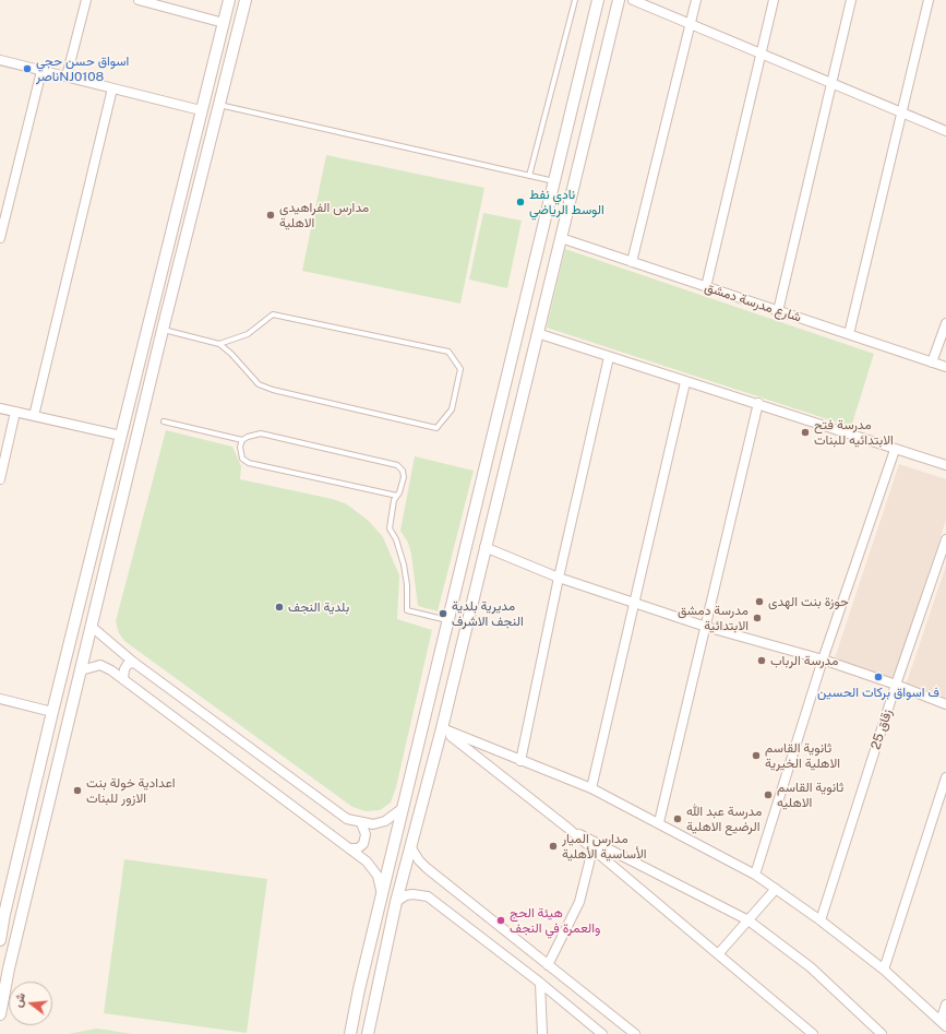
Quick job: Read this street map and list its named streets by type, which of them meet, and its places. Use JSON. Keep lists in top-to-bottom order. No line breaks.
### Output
{"streets":{"street":["شارع مدرسة دمشق","زقاق 25"]},"places":["اسواق حسن حجي ناصرNJ0108","نادي نفط الوسط الرياضي","مدارس الفراهيدي الاهلية","مدرسة فتح الابتدائيه للبنات","حوزة بنت الهدى","بلدية النجف","مديرية بلدية النجف الاشرف","مدرسة دمشق الابتدائية","مدرسة الرباب","ف اسواق بركات الحسين","ثانوية القاسم الاهلية الخيرية","اعدادية خولة بنت الازور للبنات","ثانوية القاسم الاهليه","مدرسة عبد الله الرضيع الاهلية","مدارس الميار الأساسية الأهلية","هيئة الحج والعمرة في النجف"],"north":"left"}
